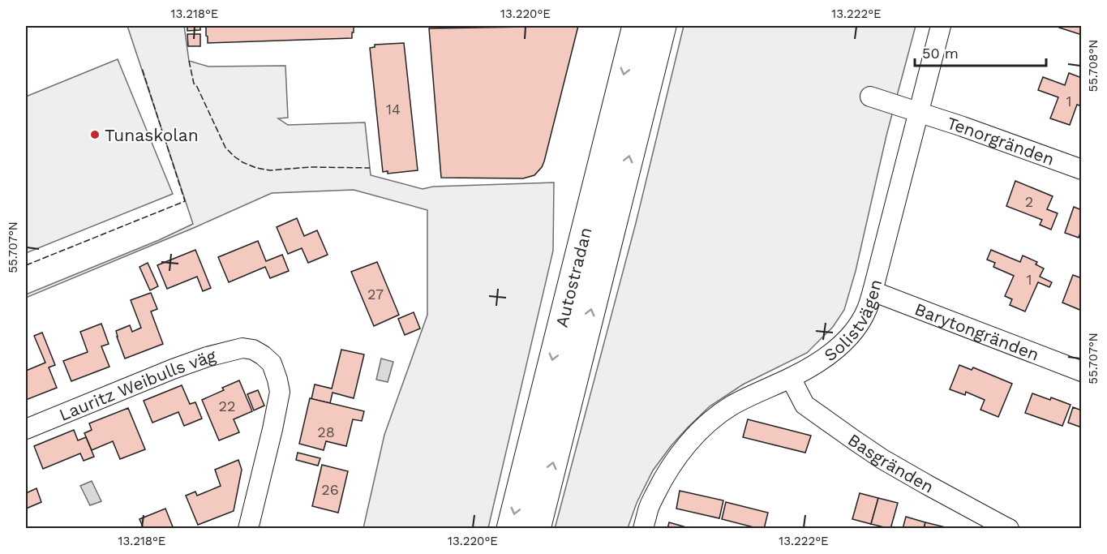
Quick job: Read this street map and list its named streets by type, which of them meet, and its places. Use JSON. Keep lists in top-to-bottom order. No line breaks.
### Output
{"streets":{"highway":["Autostradan"],"street":["Tenorgränden","Solistvägen","Barytongränden","Lauritz Weibulls väg","Basgränden"]},"crossings":[["Tenorgränden","Solistvägen"],["Solistvägen","Barytongränden"],["Solistvägen","Basgränden"]],"places":["Tunaskolan"],"house_numbers":["1","14","2","1","27","22","28","26"],"scale_bar":"50 m","coordinates":["13.218°E","13.220°E","13.222°E","55.708°N","55.707°N"]}
